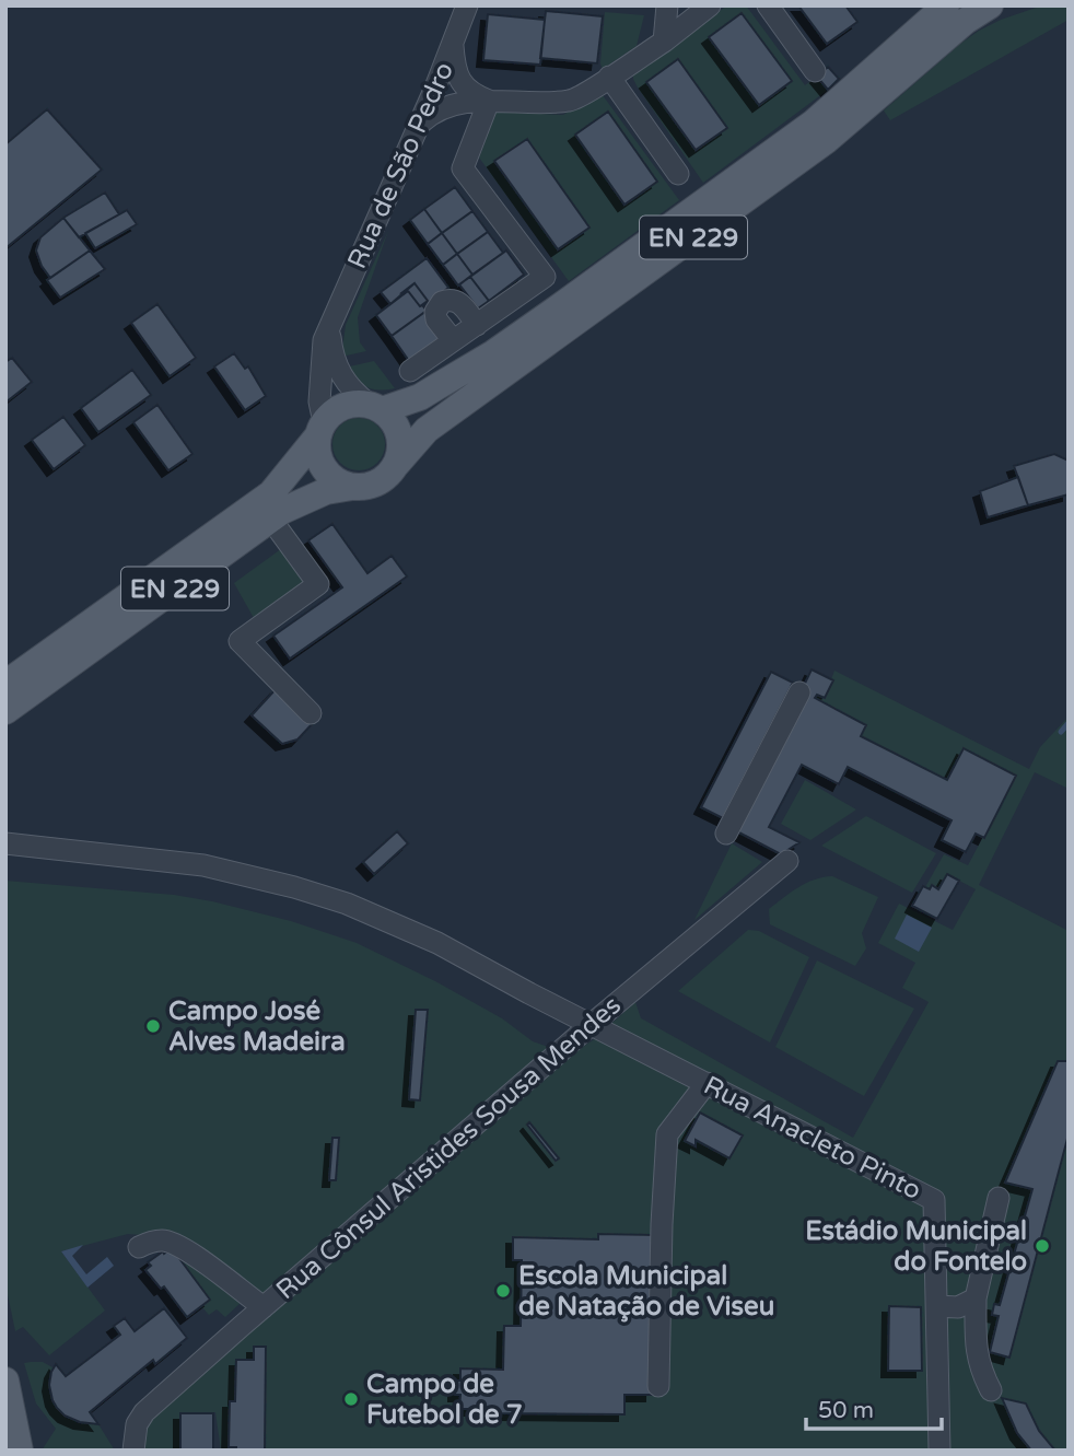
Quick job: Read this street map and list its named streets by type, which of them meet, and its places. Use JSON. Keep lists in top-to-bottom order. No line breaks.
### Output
{"streets":{"main road":["EN 229"],"street":["Rua de São Pedro","Rua Anacleto Pinto","Rua Cônsul Aristides Sousa Mendes"]},"crossings":[["Rua de São Pedro","EN 229"],["Rua Anacleto Pinto","Rua Cônsul Aristides Sousa Mendes"]],"places":["Campo José Alves Madeira","Estádio Municipal do Fontelo","Escola Municipal de Natação de Viseu","Campo de Futebol de 7"],"scale_bar":"50 m"}
